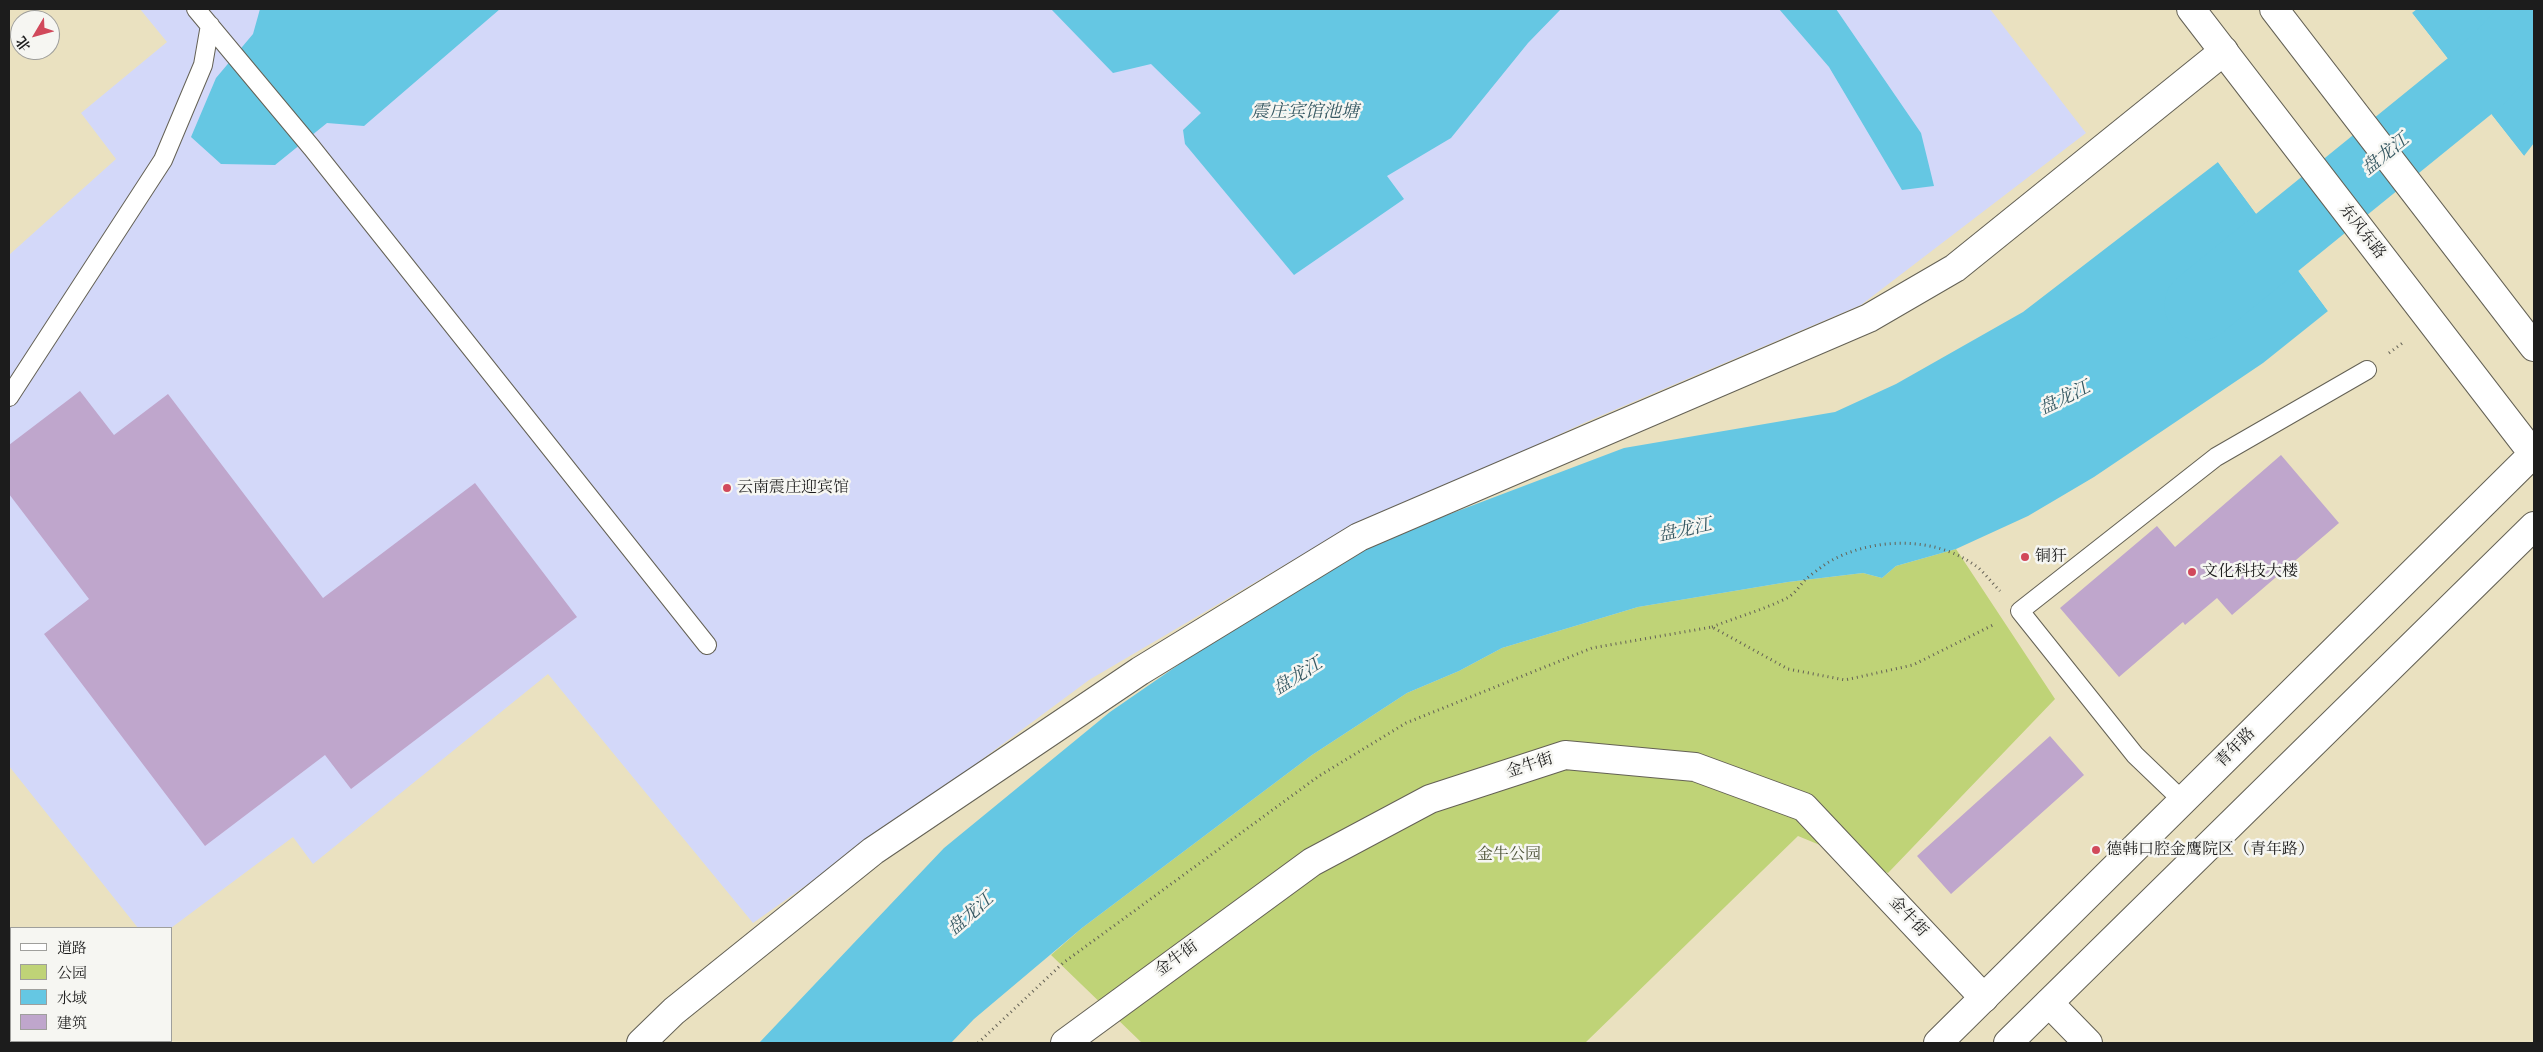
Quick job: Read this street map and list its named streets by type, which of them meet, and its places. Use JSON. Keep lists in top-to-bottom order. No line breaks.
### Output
{"streets":{"street":["东风东路","青年路","金牛街"]},"crossings":[["东风东路","青年路"],["青年路","金牛街"]],"water":["震庄宾馆池塘","盘龙江"],"parks":["金牛公园"],"places":["云南震庄迎宾馆","铜犴","文化科技大楼","德韩口腔金鹰院区（青年路）"],"legend":["道路","公园","水域","建筑"],"north":"bottom left"}
